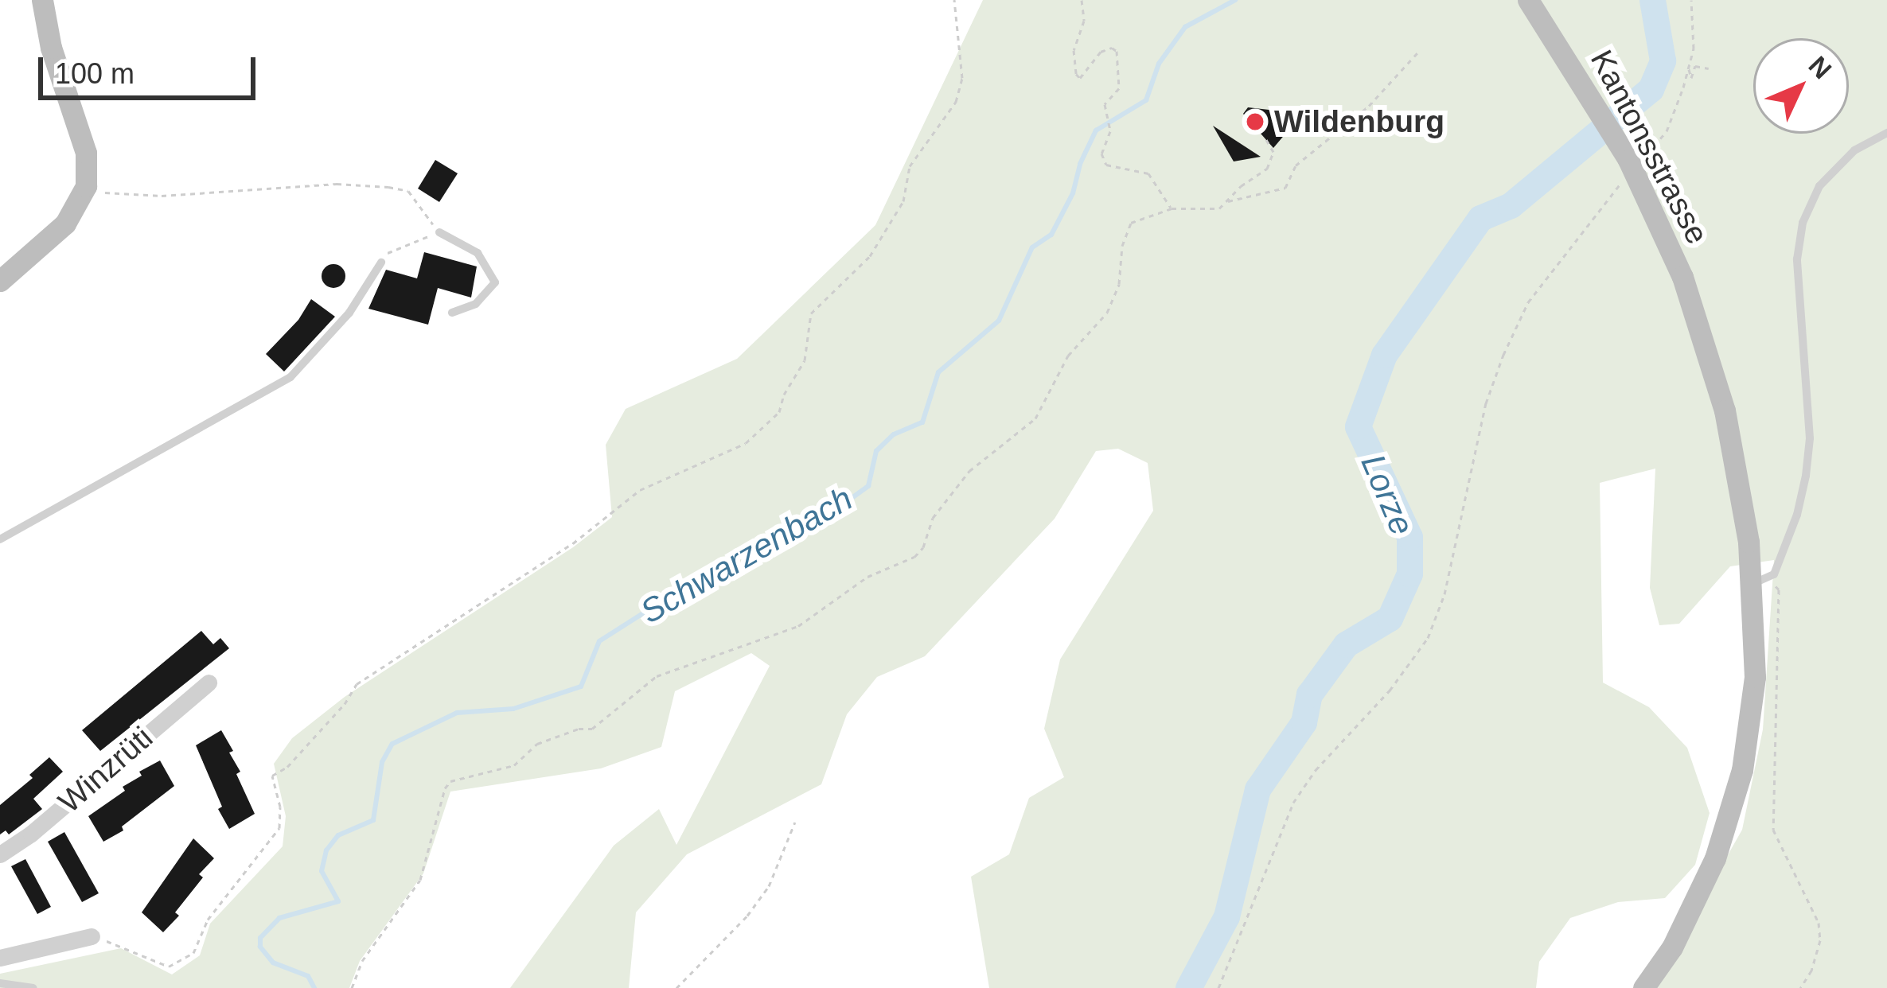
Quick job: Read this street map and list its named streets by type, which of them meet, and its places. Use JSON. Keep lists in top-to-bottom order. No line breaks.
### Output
{"streets":{"main road":["Kantonsstrasse"],"street":["Winzrüti"]},"water":["Lorze","Schwarzenbach"],"places":["Wildenburg"],"scale_bar":"100 m","north":"top right"}
